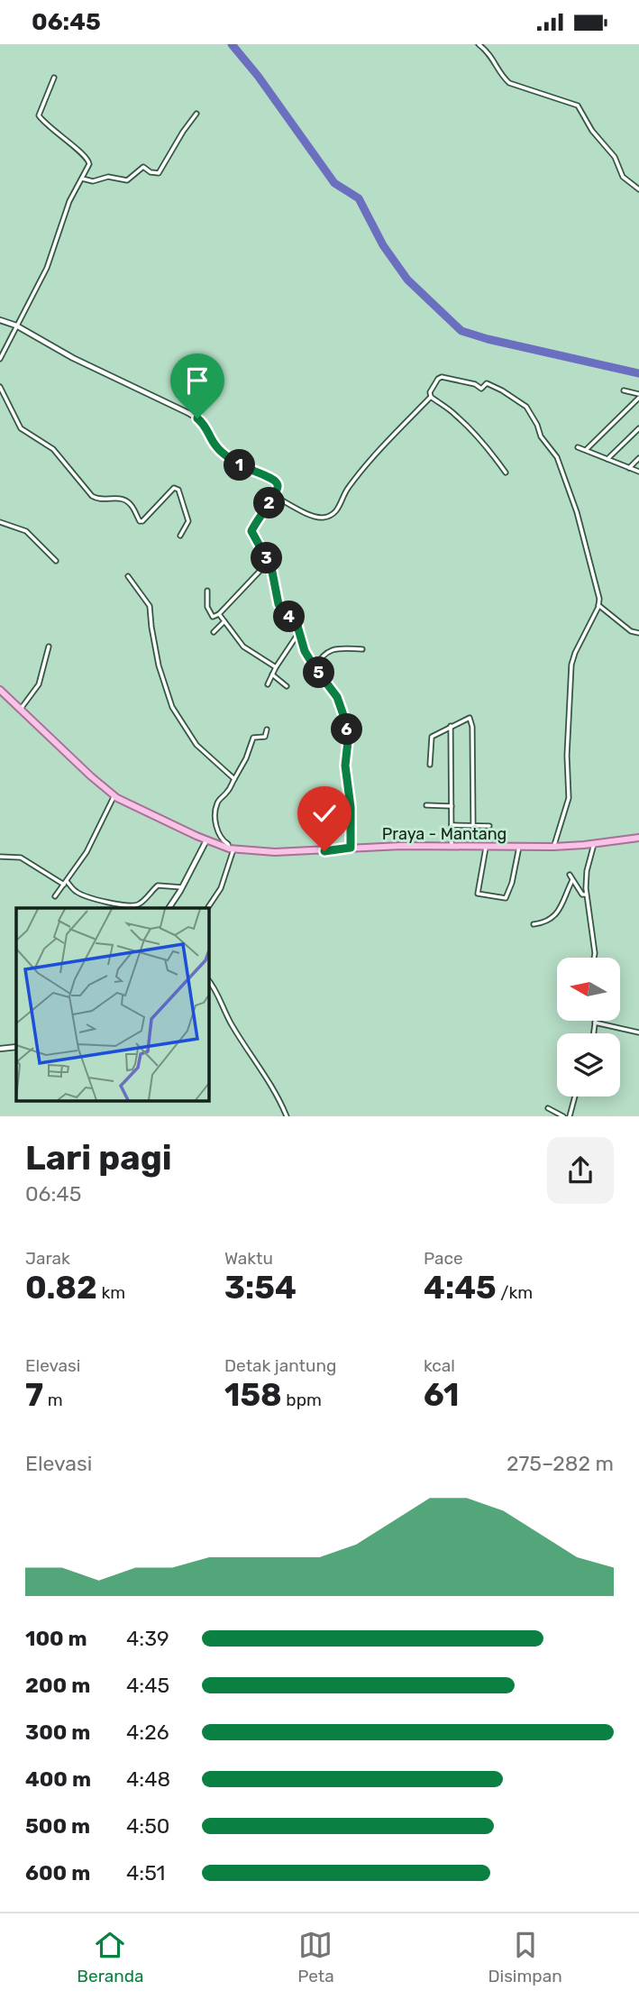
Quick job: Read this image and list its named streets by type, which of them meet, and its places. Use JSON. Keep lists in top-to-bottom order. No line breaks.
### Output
{"streets":{"main road":["Praya - Mantang"]},"north":"left","page":{"status":"06:45","pins":["1","2","3","4","5","6"],"heading":["Lari pagi","06:45"],"stats":[["Jarak","0.82 km"],["Waktu","3:54"],["Pace","4:45 /km"],["Elevasi","7 m"],["Detak jantung","158 bpm"],["kcal","61"]],"chart":["Elevasi","275–282 m"],"list":[{"name":"100 m","note":"4:39"},{"name":"200 m","note":"4:45"},{"name":"300 m","note":"4:26"},{"name":"400 m","note":"4:48"},{"name":"500 m","note":"4:50"},{"name":"600 m","note":"4:51"}],"tabs":["Beranda","Peta","Disimpan"]}}
